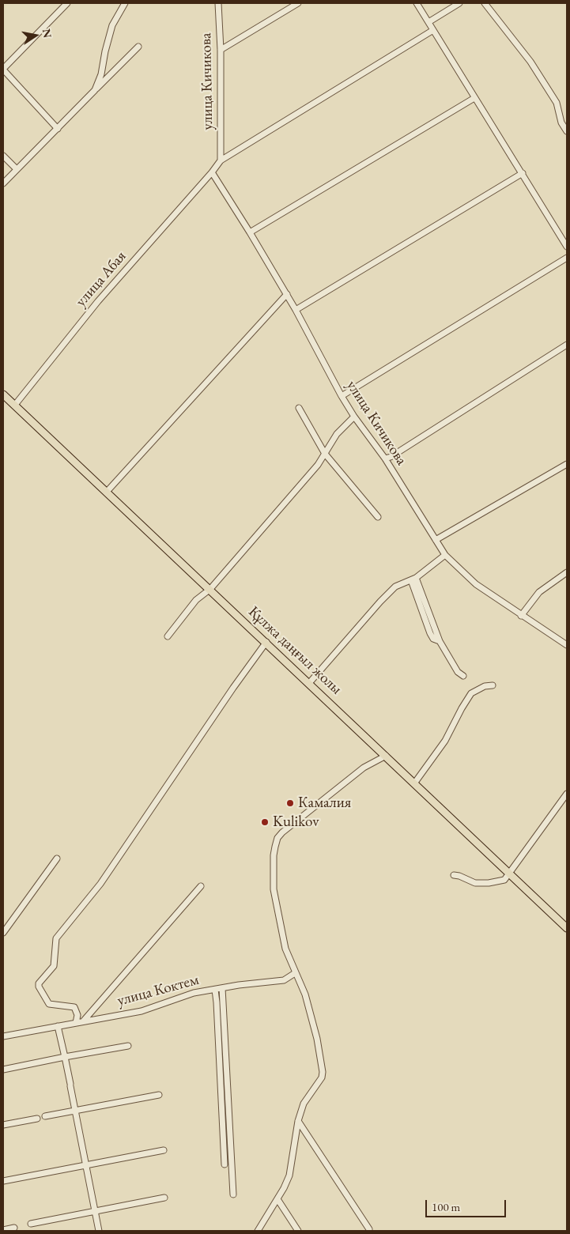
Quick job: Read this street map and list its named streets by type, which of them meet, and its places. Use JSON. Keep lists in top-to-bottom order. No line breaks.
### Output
{"streets":{"main road":["Құлжа даңғыл жолы"],"street":["улица Кичикова","улица Абая","улица Коктем"]},"crossings":[["улица Кичикова","улица Абая"],["улица Абая","Құлжа даңғыл жолы"]],"places":["Камалия","Kulikov"],"scale_bar":"100 m","north":"right"}
